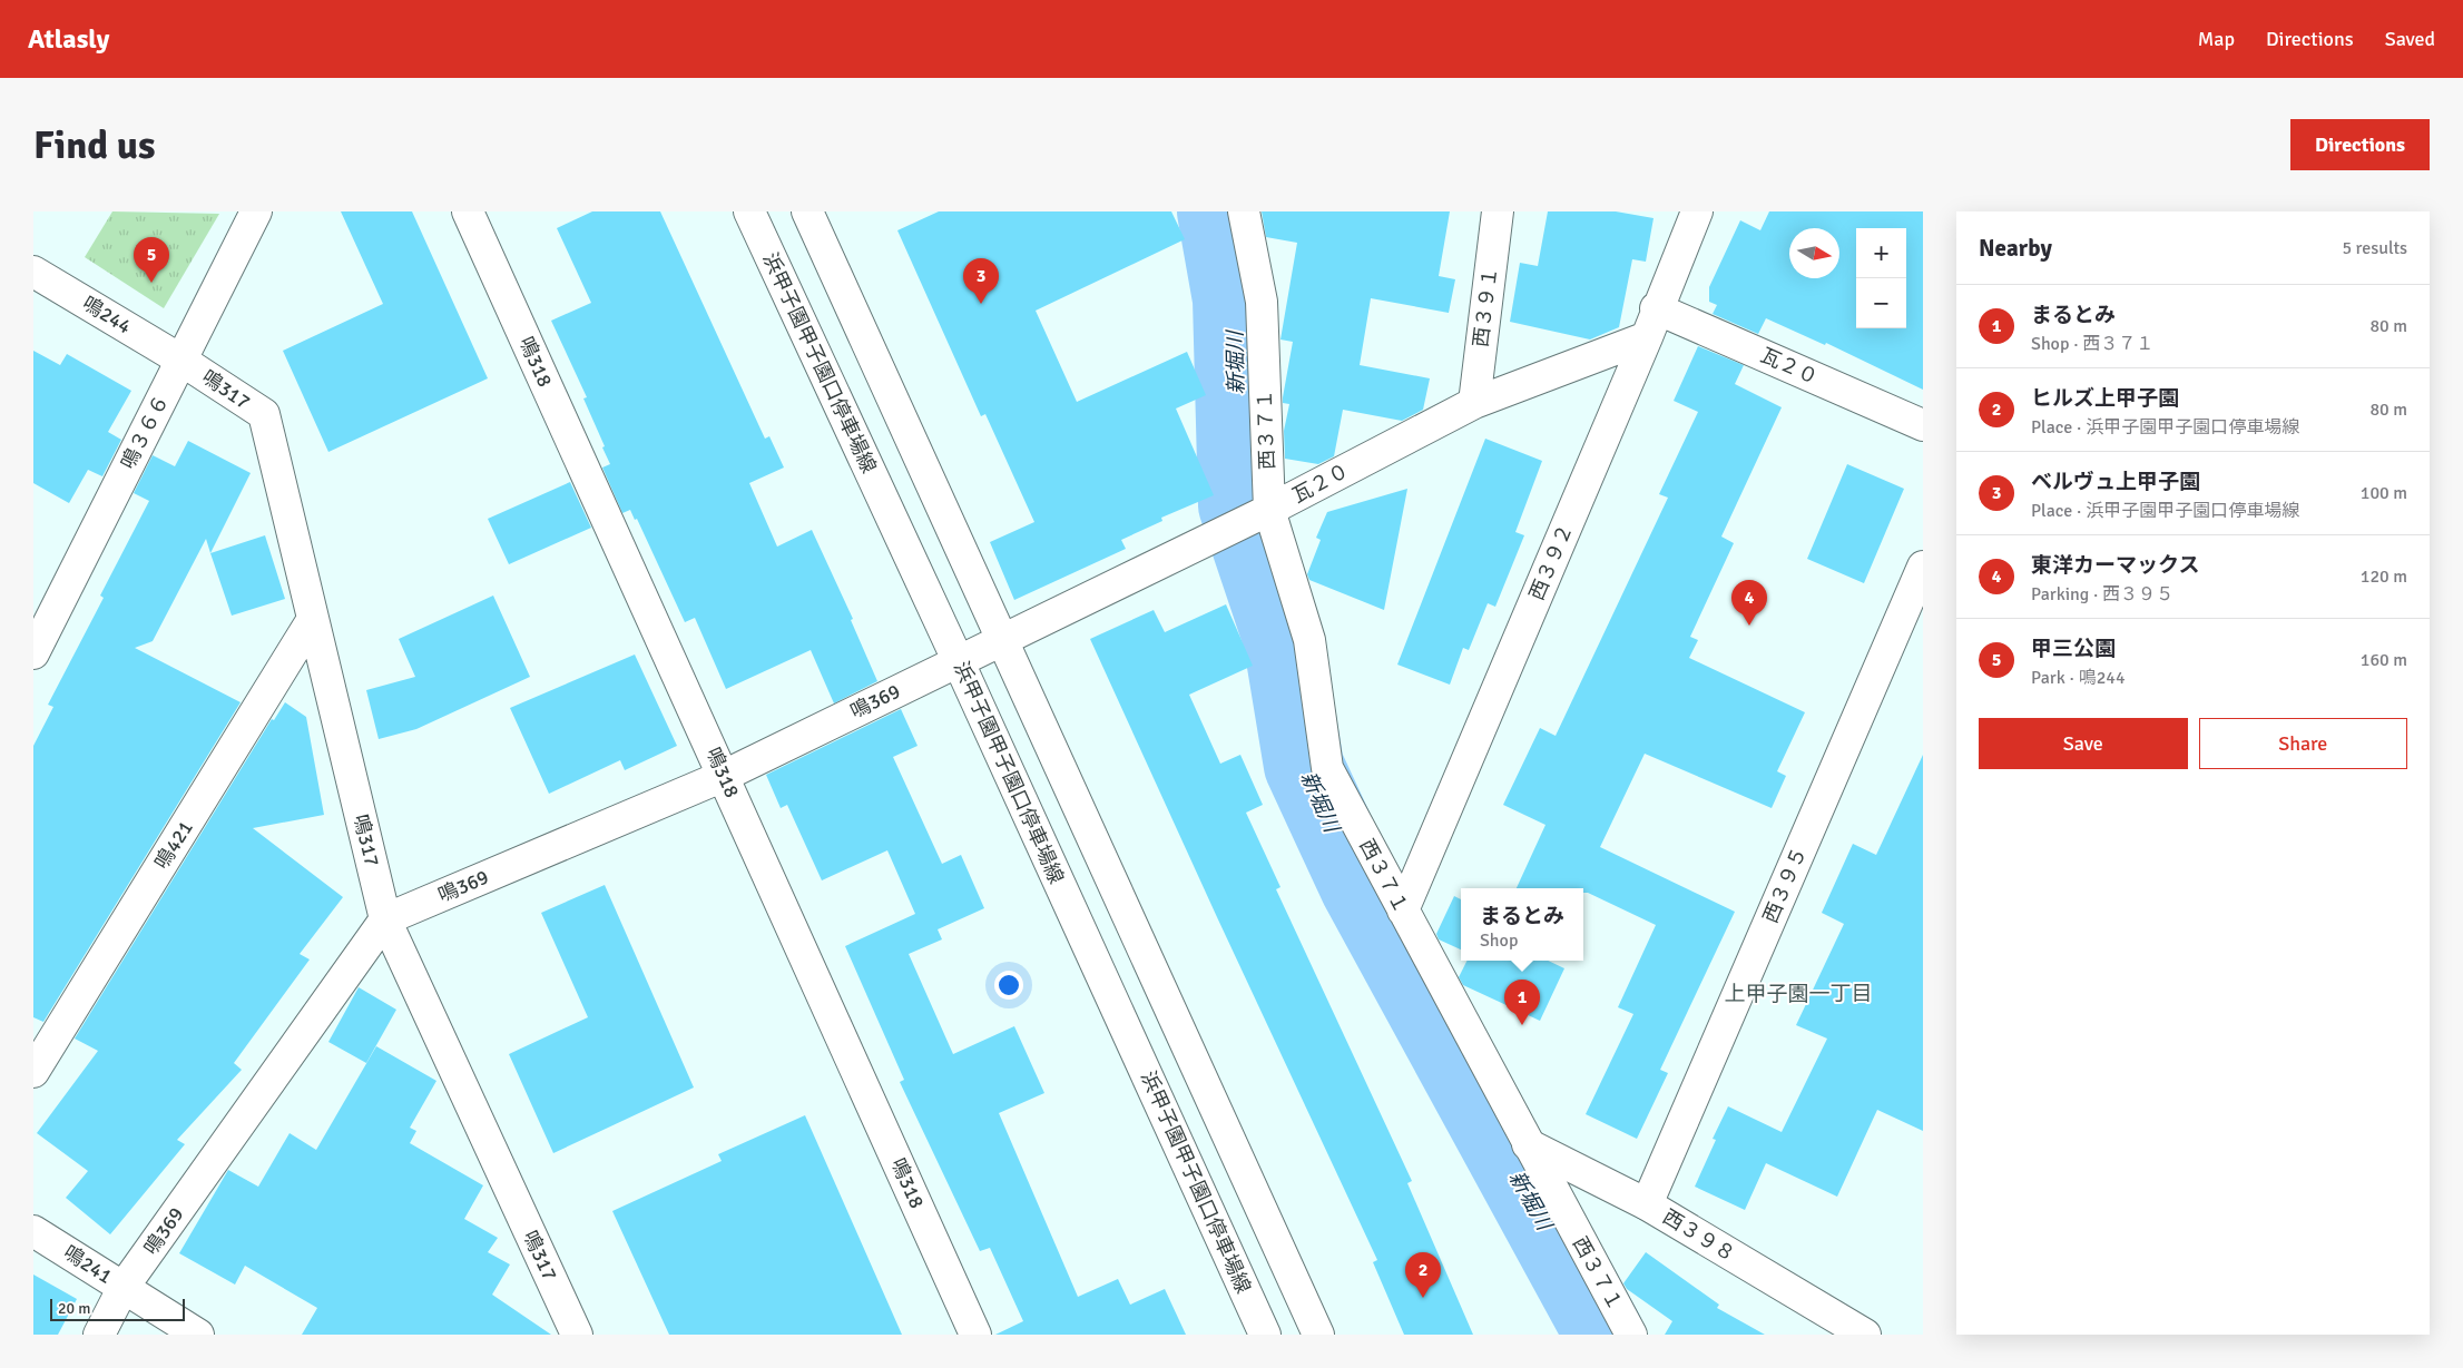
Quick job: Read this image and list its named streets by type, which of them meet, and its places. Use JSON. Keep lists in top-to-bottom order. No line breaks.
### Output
{"streets":{"street":["西３９１","鳴244","鳴318","浜甲子園甲子園口停車場線","瓦２０","鳴317","西３７１","鳴３６６","西３９２","鳴369","鳴421","西３９５","西３９８","鳴241"]},"crossings":[["西３９１","瓦２０"],["鳴244","鳴317"],["鳴244","鳴３６６"],["鳴318","鳴369"],["浜甲子園甲子園口停車場線","鳴369"],["瓦２０","西３７１"],["瓦２０","西３９２"],["瓦２０","鳴369"],["鳴317","鳴３６６"],["鳴317","鳴369"],["鳴317","鳴421"],["西３７１","西３９２"],["西３７１","西３９８"],["鳴369","鳴241"],["西３９５","西３９８"]],"districts":["上甲子園一丁目"],"water":["新堀川"],"scale_bar":"20 m","north":"right","page":{"header":"Atlasly","nav":["Map","Directions","Saved"],"buttons":["Directions",["Save","Share"]],"title":"Find us","heading":["Nearby","5 results"],"map_buttons":["+","−"],"pins":["5","3","4","1","2"],"list":[{"mark":"1","name":"まるとみ","note":"Shop · 西３７１","value":"80 m"},{"mark":"2","name":"ヒルズ上甲子園","note":"Place · 浜甲子園甲子園口停車場線","value":"80 m"},{"mark":"3","name":"ベルヴュ上甲子園","note":"Place · 浜甲子園甲子園口停車場線","value":"100 m"},{"mark":"4","name":"東洋カーマックス","note":"Parking · 西３９５","value":"120 m"},{"mark":"5","name":"甲三公園","note":"Park · 鳴244","value":"160 m"}],"popup":["まるとみ","Shop"],"scale":"20 m"}}
